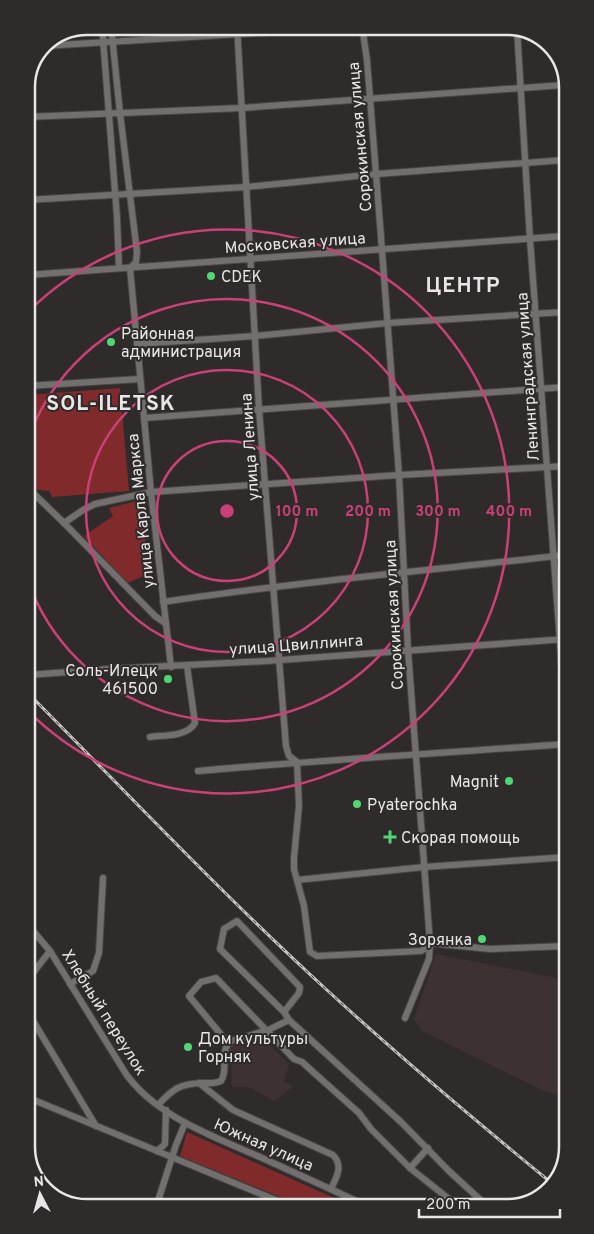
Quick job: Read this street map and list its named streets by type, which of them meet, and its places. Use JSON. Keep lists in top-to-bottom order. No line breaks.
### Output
{"streets":{"street":["Сорокинская улица","Московская улица","Ленинградская улица","улица Ленина","улица Карла Маркса","улица Цвиллинга","Хлебный переулок","Южная улица"]},"crossings":[["Сорокинская улица","Московская улица"],["Сорокинская улица","улица Ленина"],["Сорокинская улица","улица Цвиллинга"],["Московская улица","Ленинградская улица"],["Московская улица","улица Ленина"],["Московская улица","улица Карла Маркса"],["улица Ленина","улица Цвиллинга"],["улица Карла Маркса","улица Цвиллинга"],["Хлебный переулок","Южная улица"]],"districts":["ЦЕНТР","SOL-ILETSK"],"places":{"other":["CDEK","Районная администрация","Соль-Илецк 461500","Magnit","Pyaterochka","Зорянка","Дом культуры Горняк"],"health":["Скорая помощь"]},"scale_bar":"200 m","north":"top","rings":["100 m","200 m","300 m","400 m"]}
